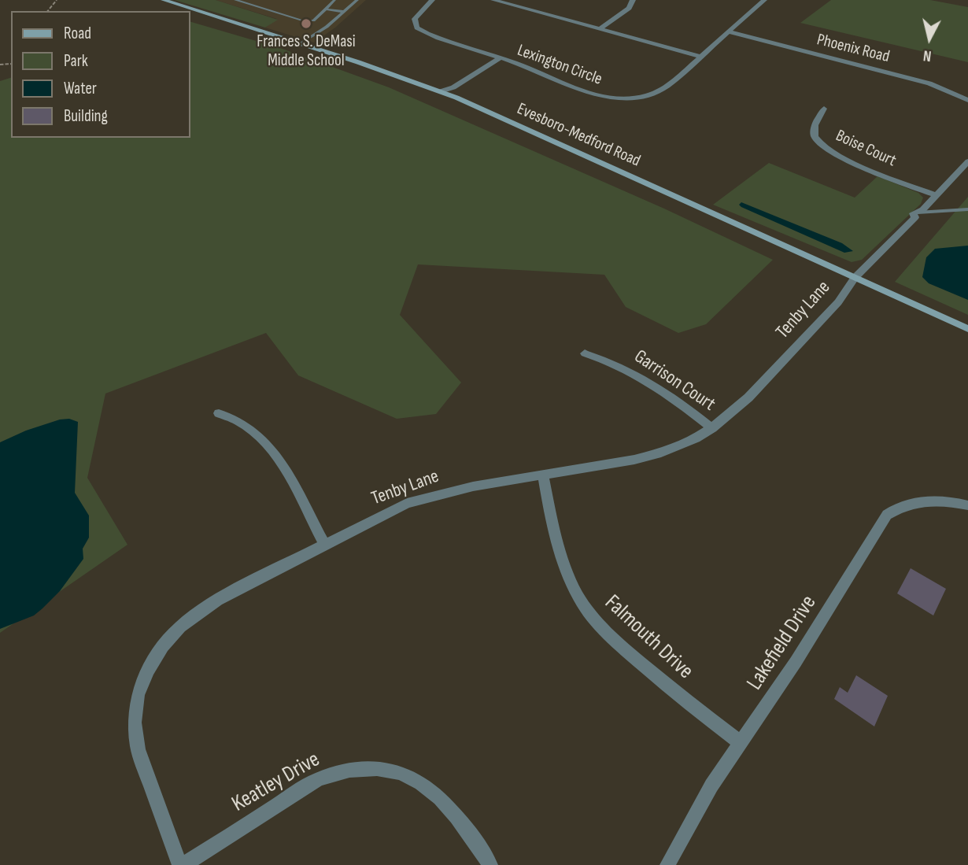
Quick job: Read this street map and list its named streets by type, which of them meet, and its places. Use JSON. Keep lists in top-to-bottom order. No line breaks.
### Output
{"streets":{"street":["Phoenix Road","Lexington Circle","Evesboro-Medford Road","Boise Court","Tenby Lane","Garrison Court","Falmouth Drive","Lakefield Drive","Keatley Drive"]},"crossings":[["Phoenix Road","Lexington Circle"],["Evesboro-Medford Road","Tenby Lane"],["Tenby Lane","Garrison Court"],["Tenby Lane","Falmouth Drive"],["Falmouth Drive","Lakefield Drive"]],"places":["Frances S. DeMasi Middle School"],"legend":["Road","Park","Water","Building"],"north":"bottom"}
